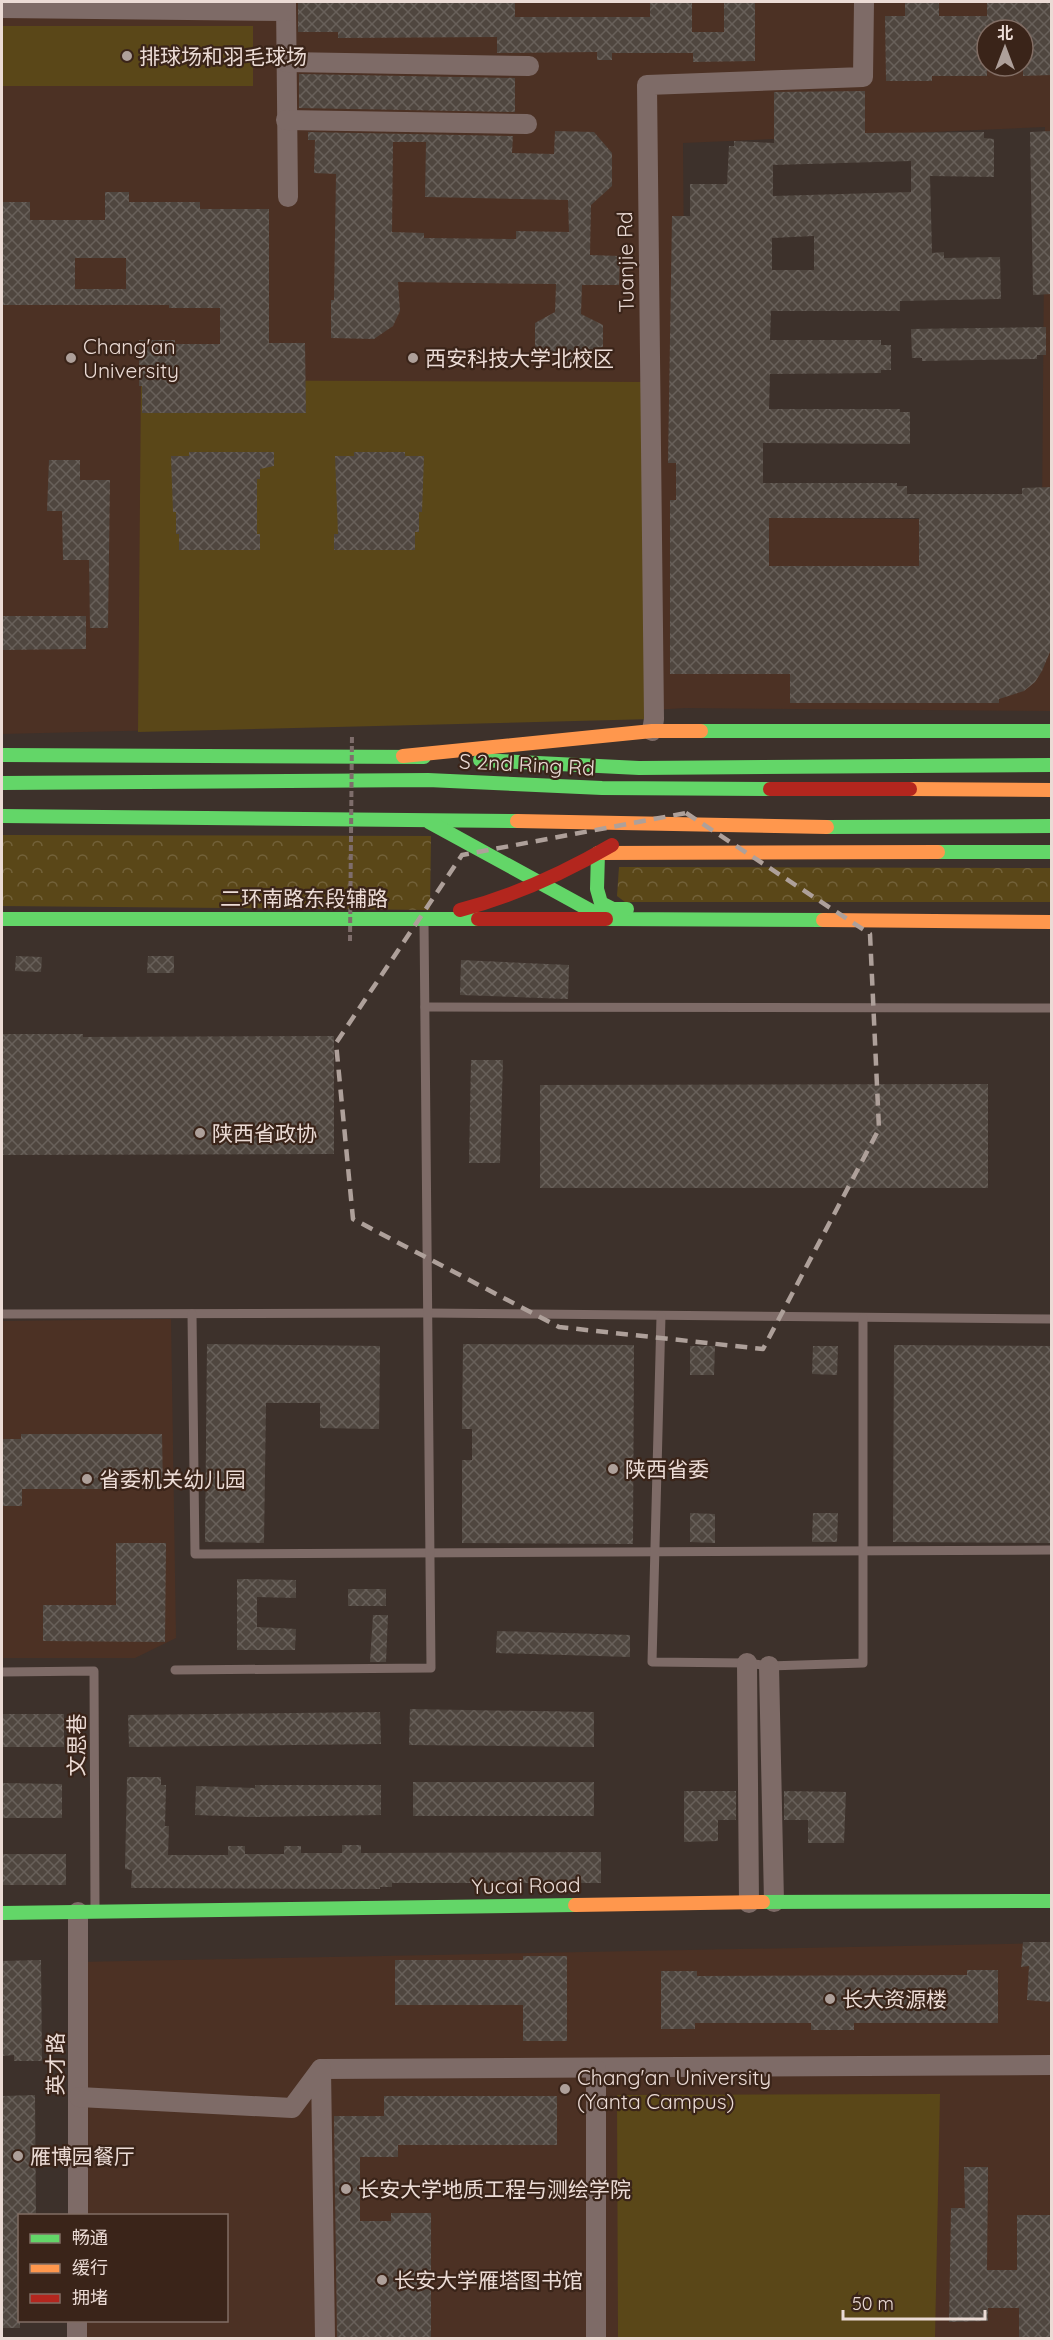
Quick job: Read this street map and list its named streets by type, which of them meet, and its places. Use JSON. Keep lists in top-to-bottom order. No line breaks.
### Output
{"streets":{"main road":["S 2nd Ring Rd","二环南路东段辅路","Yucai Road"],"street":["Tuanjie Rd","英才路"],"lane":["文思巷"]},"crossings":[["文思巷","Yucai Road"],["文思巷","英才路"],["Yucai Road","英才路"]],"places":["排球场和羽毛球场","Chang'an University","西安科技大学北校区","陕西省政协","陕西省委","省委机关幼儿园","长大资源楼","Chang'an University (Yanta Campus)","雁博园餐厅","长安大学地质工程与测绘学院","长安大学雁塔图书馆"],"legend":["畅通","缓行","拥堵"],"scale_bar":"50 m","north":"top"}
